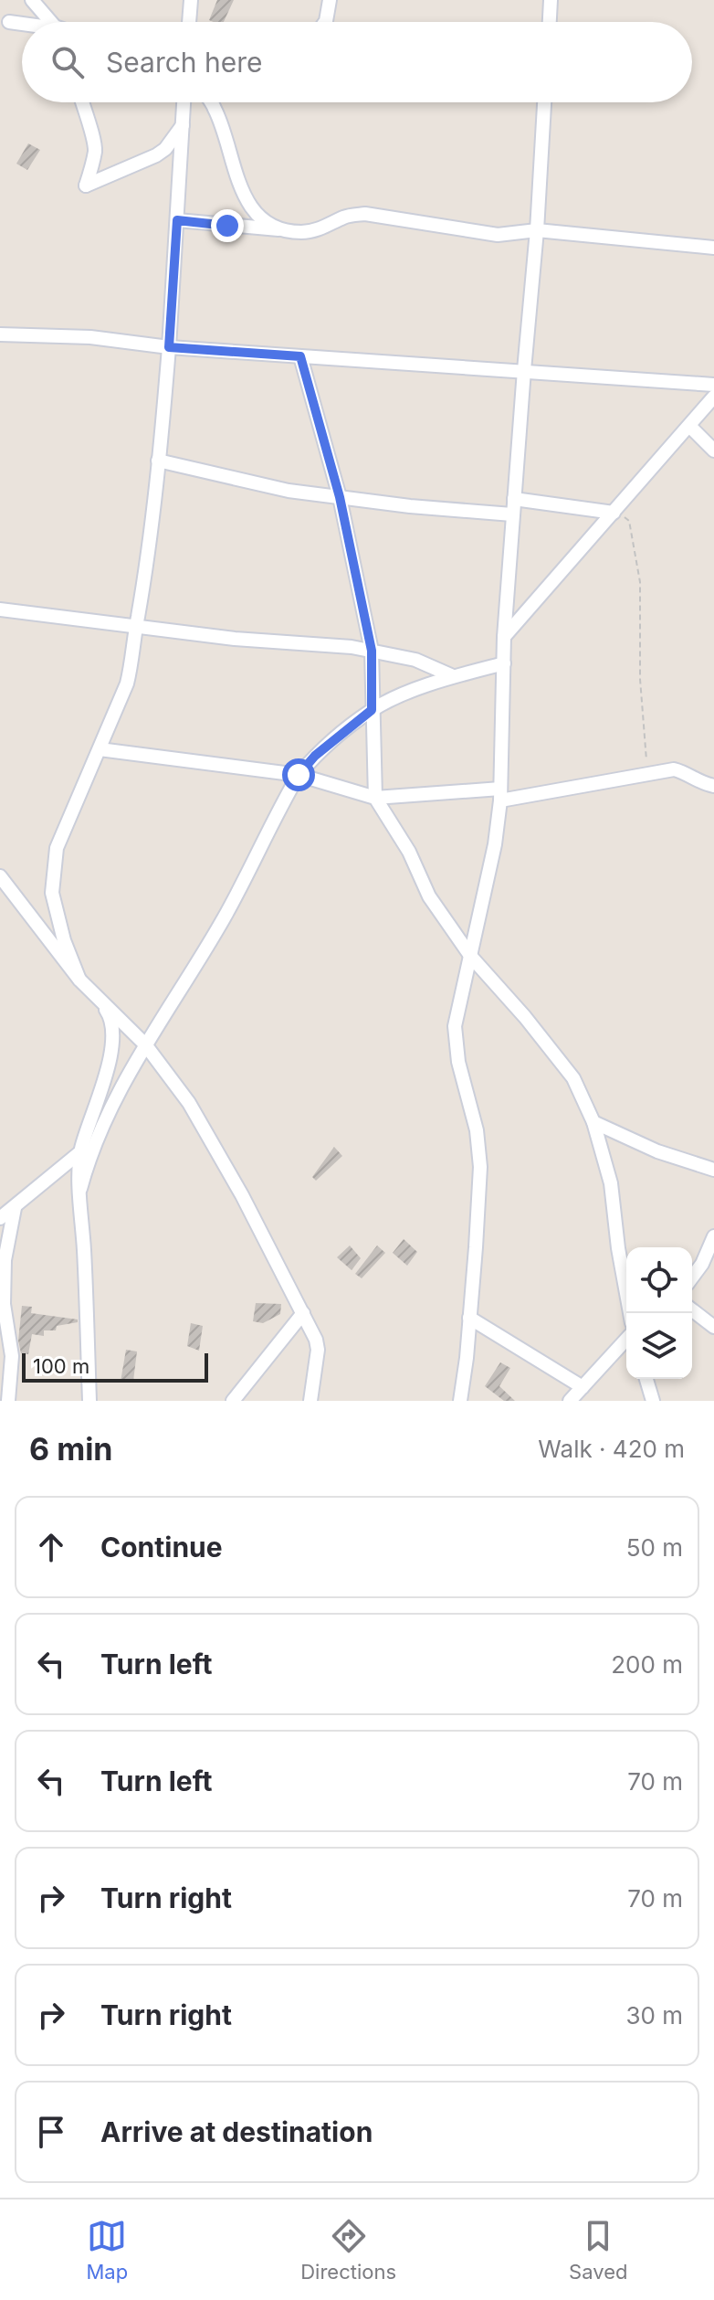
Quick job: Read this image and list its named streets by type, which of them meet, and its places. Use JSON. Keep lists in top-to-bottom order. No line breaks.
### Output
{"scale_bar":"100 m","page":{"search":"Search here","scale":"100 m","heading":["6 min","Walk · 420 m"],"list":[["Continue","50 m"],["Turn left","200 m"],["Turn left","70 m"],["Turn right","70 m"],["Turn right","30 m"],"Arrive at destination"],"nav":["Map","Directions","Saved"]}}
